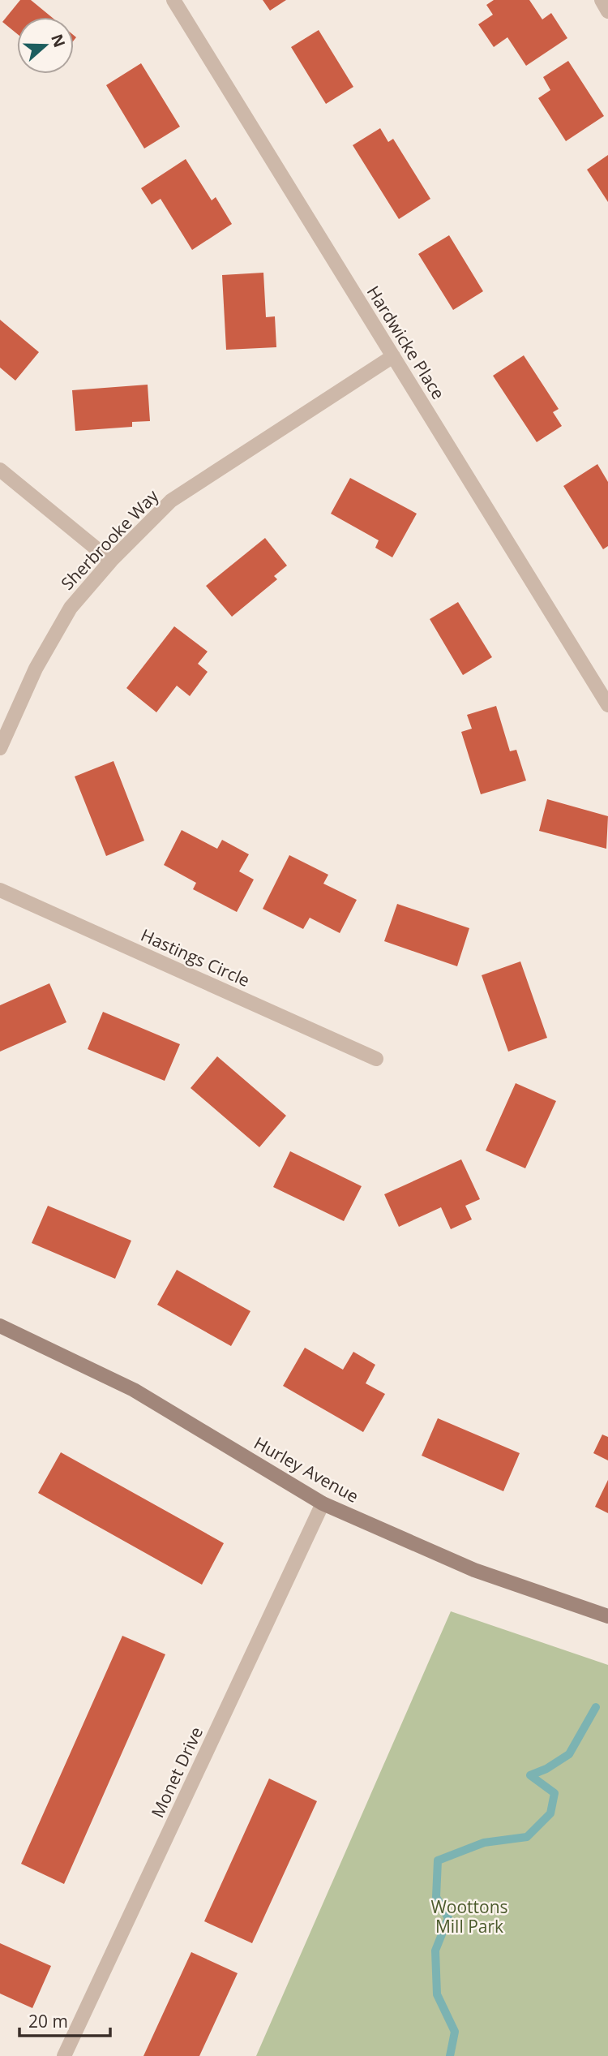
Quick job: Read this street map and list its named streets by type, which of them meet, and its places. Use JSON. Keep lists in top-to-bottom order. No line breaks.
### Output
{"streets":{"street":["Hardwicke Place","Sherbrooke Way","Hastings Circle","Hurley Avenue","Monet Drive"]},"crossings":[["Hardwicke Place","Sherbrooke Way"],["Hurley Avenue","Monet Drive"]],"parks":["Woottons Mill Park"],"scale_bar":"20 m","north":"right"}
